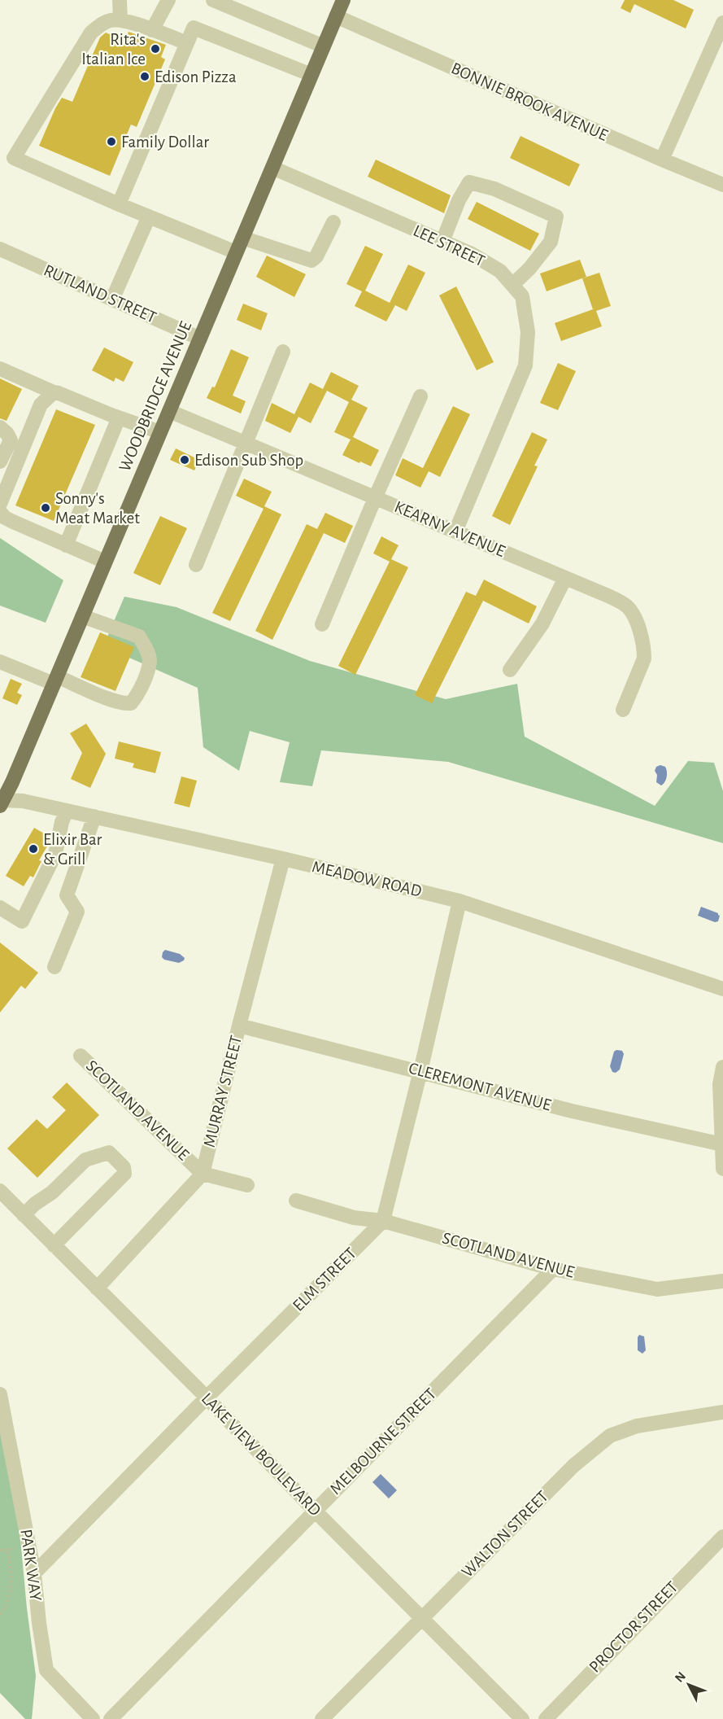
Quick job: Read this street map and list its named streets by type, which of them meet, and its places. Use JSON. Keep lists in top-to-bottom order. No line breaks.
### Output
{"streets":{"main road":["WOODBRIDGE AVENUE"],"street":["BONNIE BROOK AVENUE","LEE STREET","RUTLAND STREET","KEARNY AVENUE","MEADOW ROAD","CLEREMONT AVENUE","MURRAY STREET","SCOTLAND AVENUE","ELM STREET","MELBOURNE STREET","LAKE VIEW BOULEVARD","WALTON STREET","PARK WAY","PROCTOR STREET"]},"crossings":[["BONNIE BROOK AVENUE","WOODBRIDGE AVENUE"],["LEE STREET","WOODBRIDGE AVENUE"],["LEE STREET","KEARNY AVENUE"],["RUTLAND STREET","WOODBRIDGE AVENUE"],["WOODBRIDGE AVENUE","KEARNY AVENUE"],["WOODBRIDGE AVENUE","MEADOW ROAD"],["MEADOW ROAD","MURRAY STREET"],["CLEREMONT AVENUE","MURRAY STREET"],["MURRAY STREET","SCOTLAND AVENUE"],["MURRAY STREET","LAKE VIEW BOULEVARD"],["SCOTLAND AVENUE","ELM STREET"],["SCOTLAND AVENUE","MELBOURNE STREET"],["ELM STREET","LAKE VIEW BOULEVARD"],["ELM STREET","PARK WAY"],["MELBOURNE STREET","LAKE VIEW BOULEVARD"],["LAKE VIEW BOULEVARD","WALTON STREET"]],"places":["Rita's Italian Ice","Edison Pizza","Family Dollar","Edison Sub Shop","Sonny's Meat Market","Elixir Bar & Grill"],"north":"top left"}
